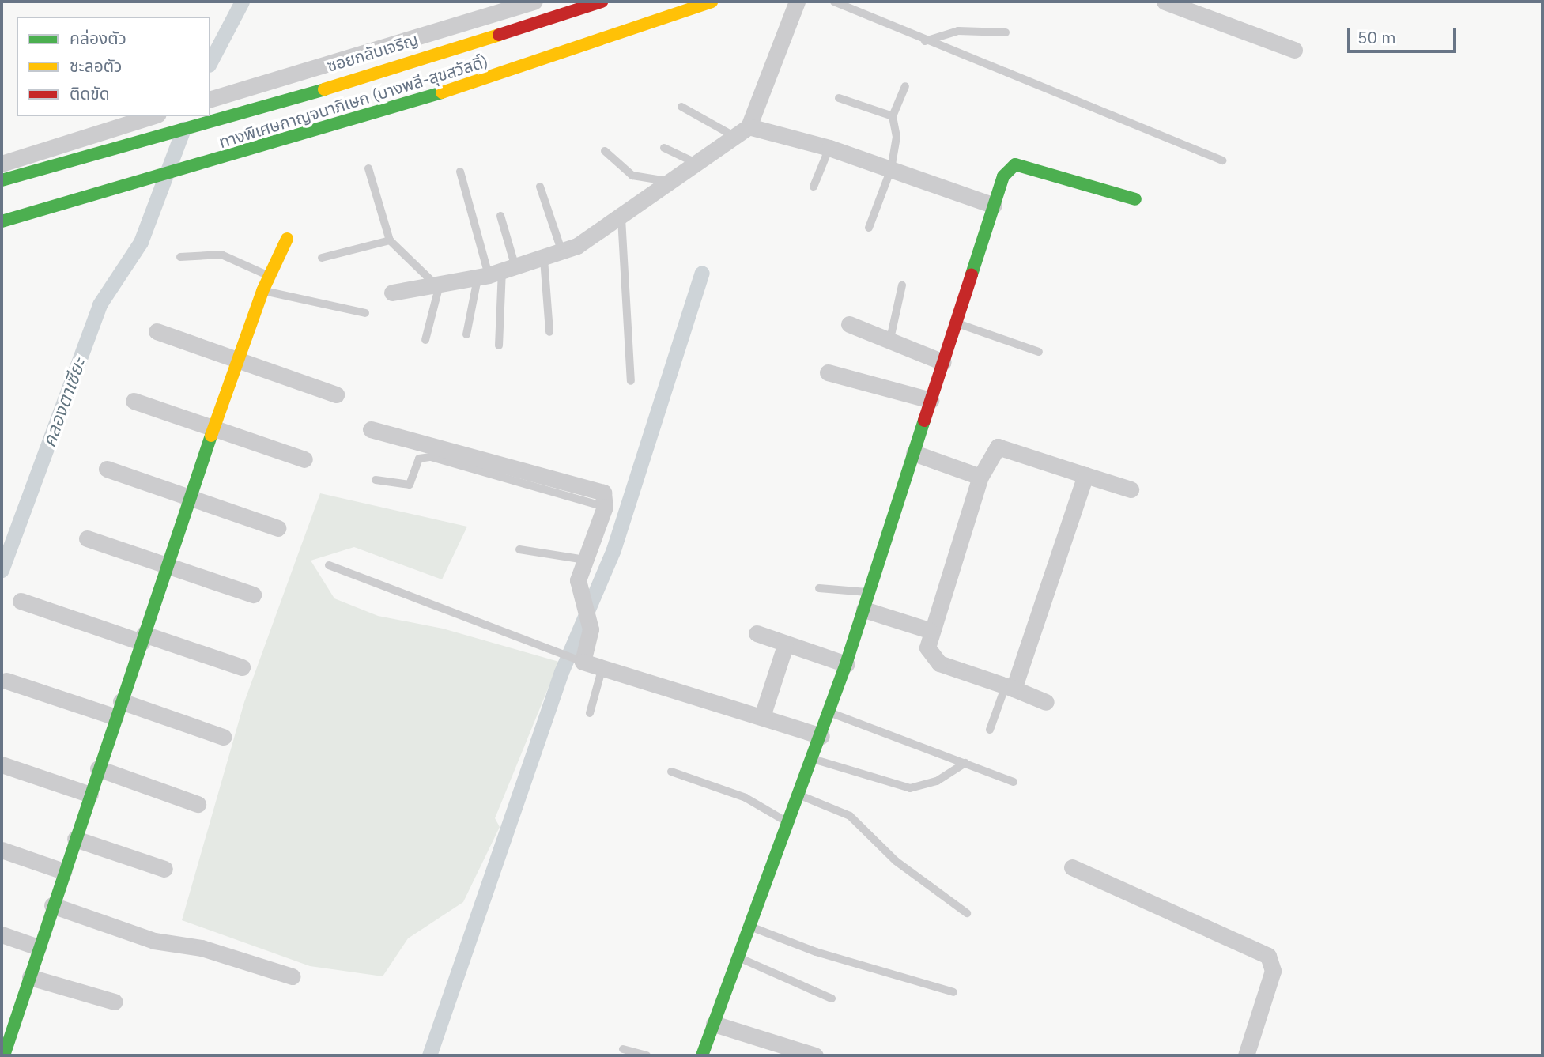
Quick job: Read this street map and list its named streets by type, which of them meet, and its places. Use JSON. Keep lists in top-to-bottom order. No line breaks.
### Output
{"streets":{"main road":["ทางพิเศษกาญจนาภิเษก (บางพลี-สุขสวัสดิ์)"],"street":["ซอยกลับเจริญ"]},"water":["คลองตาเซียะ"],"legend":["คล่องตัว","ชะลอตัว","ติดขัด"],"scale_bar":"50 m"}
